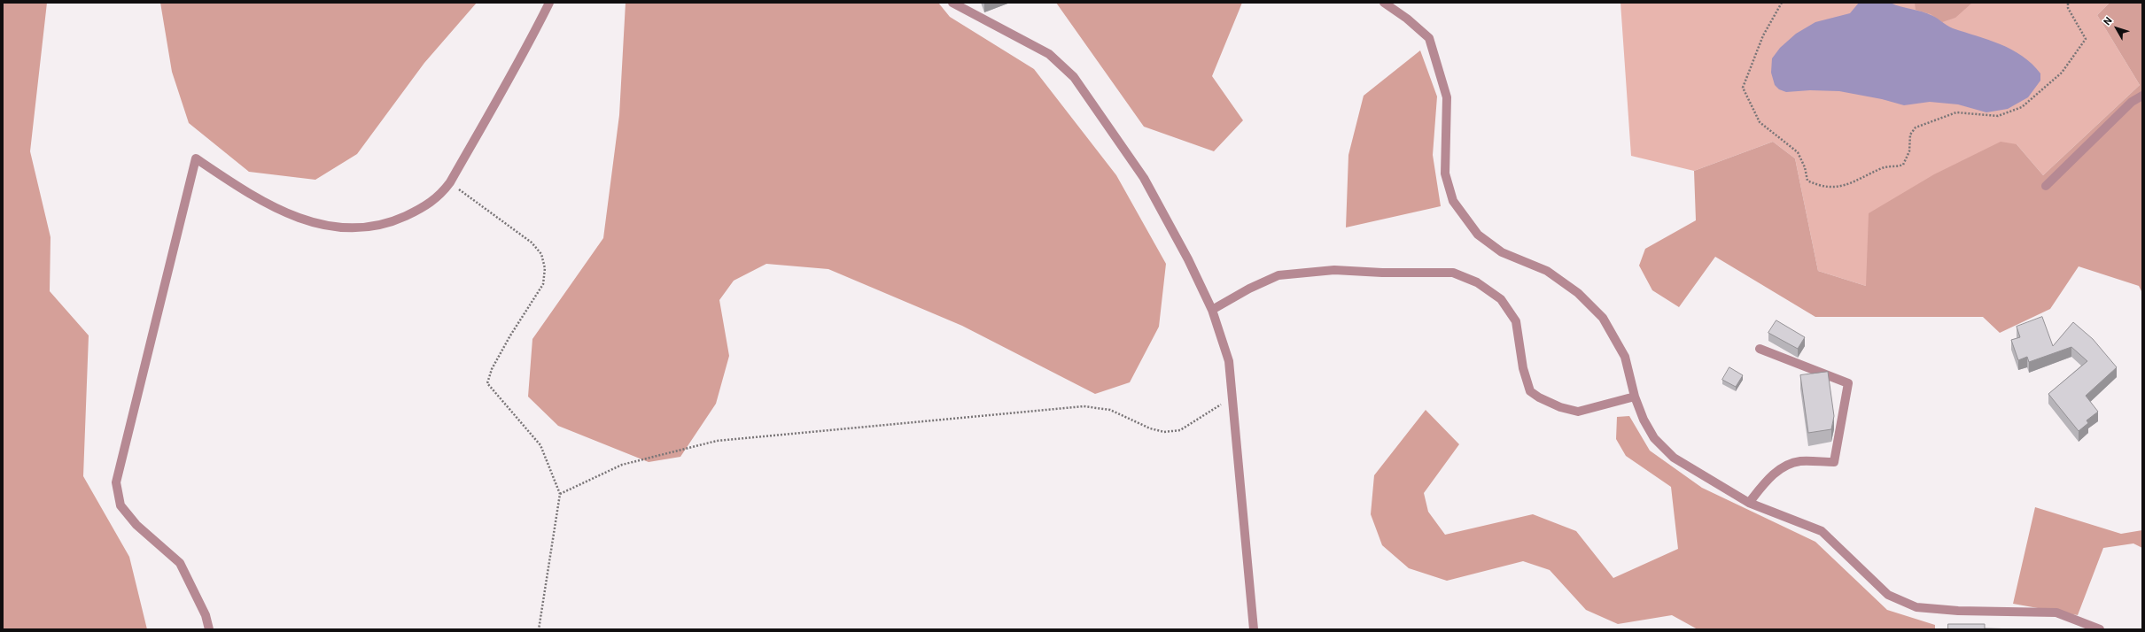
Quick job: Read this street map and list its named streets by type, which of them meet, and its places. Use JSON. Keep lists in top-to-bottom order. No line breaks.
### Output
{"north":"top left"}
